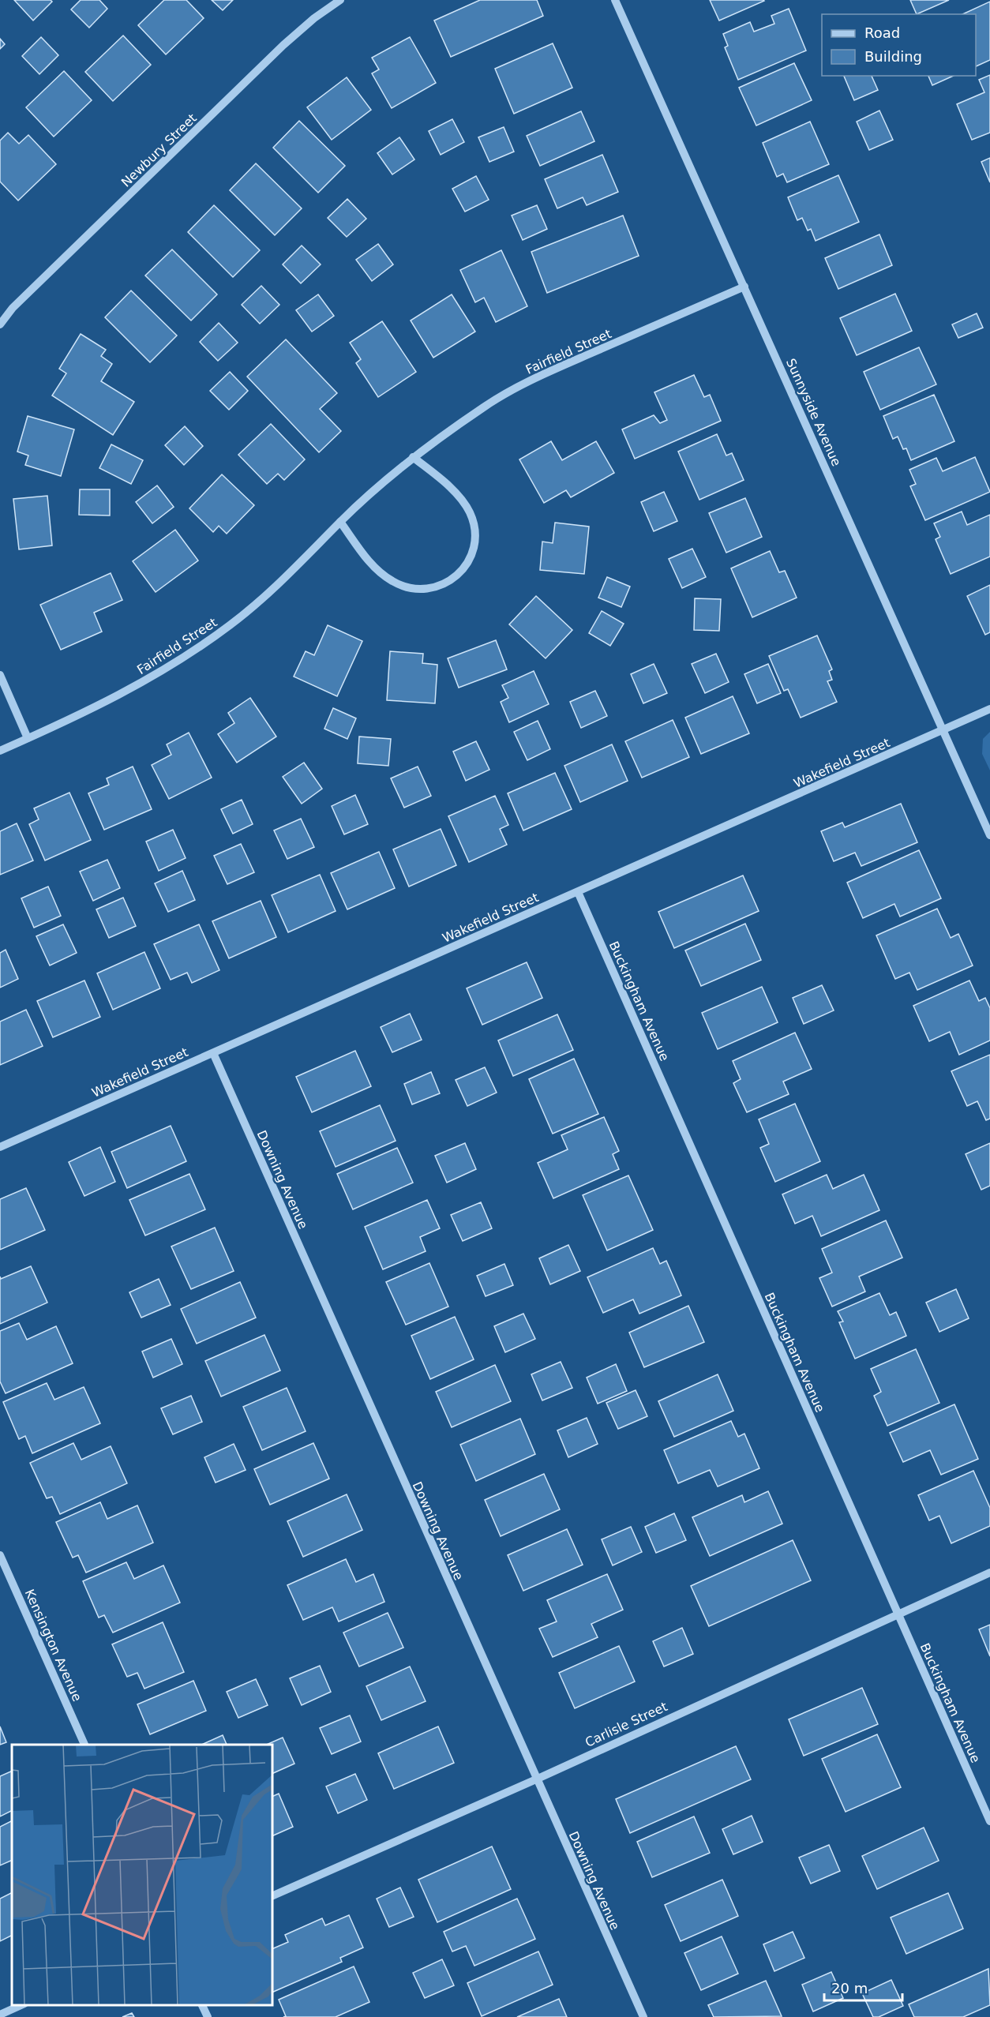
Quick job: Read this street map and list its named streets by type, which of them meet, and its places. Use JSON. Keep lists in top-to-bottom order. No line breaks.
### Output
{"streets":{"street":["Newbury Street","Fairfield Street","Sunnyside Avenue","Wakefield Street","Buckingham Avenue","Downing Avenue","Kensington Avenue","Carlisle Street"]},"crossings":[["Fairfield Street","Sunnyside Avenue"],["Sunnyside Avenue","Wakefield Street"],["Wakefield Street","Buckingham Avenue"],["Wakefield Street","Downing Avenue"],["Buckingham Avenue","Carlisle Street"],["Downing Avenue","Carlisle Street"]],"legend":["Road","Building"],"scale_bar":"20 m"}
